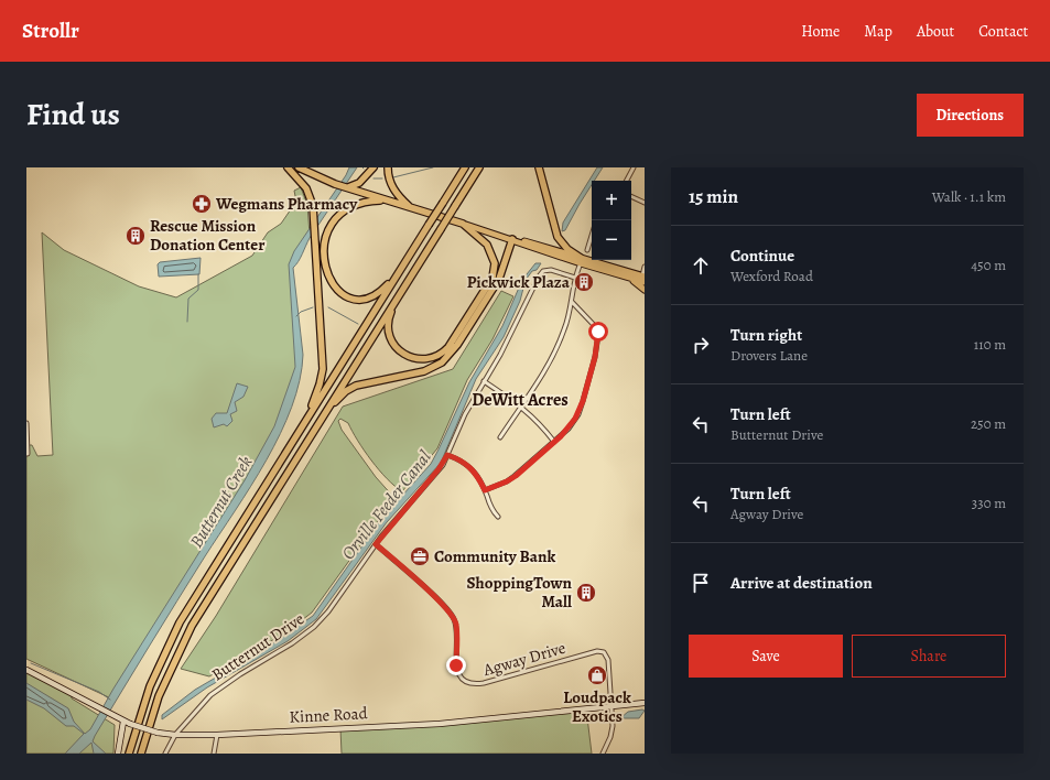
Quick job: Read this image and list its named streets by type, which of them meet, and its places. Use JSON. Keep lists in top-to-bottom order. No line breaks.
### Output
{"streets":{"street":["Butternut Drive","Agway Drive","Kinne Road"]},"crossings":[["Butternut Drive","Agway Drive"],["Butternut Drive","Kinne Road"],["Agway Drive","Kinne Road"]],"districts":["DeWitt Acres"],"water":["Butternut Creek","Orville Feeder Canal"],"places":{"pharmacy":["Wegmans Pharmacy"],"building":["Rescue Mission Donation Center","Pickwick Plaza","ShoppingTown Mall"],"office":["Community Bank"],"shop":["Loudpack Exotics"]},"page":{"header":"Strollr","nav":["Home","Map","About","Contact"],"title":"Find us","buttons":["Directions",["Save","Share"]],"heading":["15 min","Walk · 1.1 km"],"map_buttons":["+","−"],"list":[["Continue","Wexford Road","450 m"],["Turn right","Drovers Lane","110 m"],["Turn left","Butternut Drive","250 m"],["Turn left","Agway Drive","330 m"],"Arrive at destination"]}}
